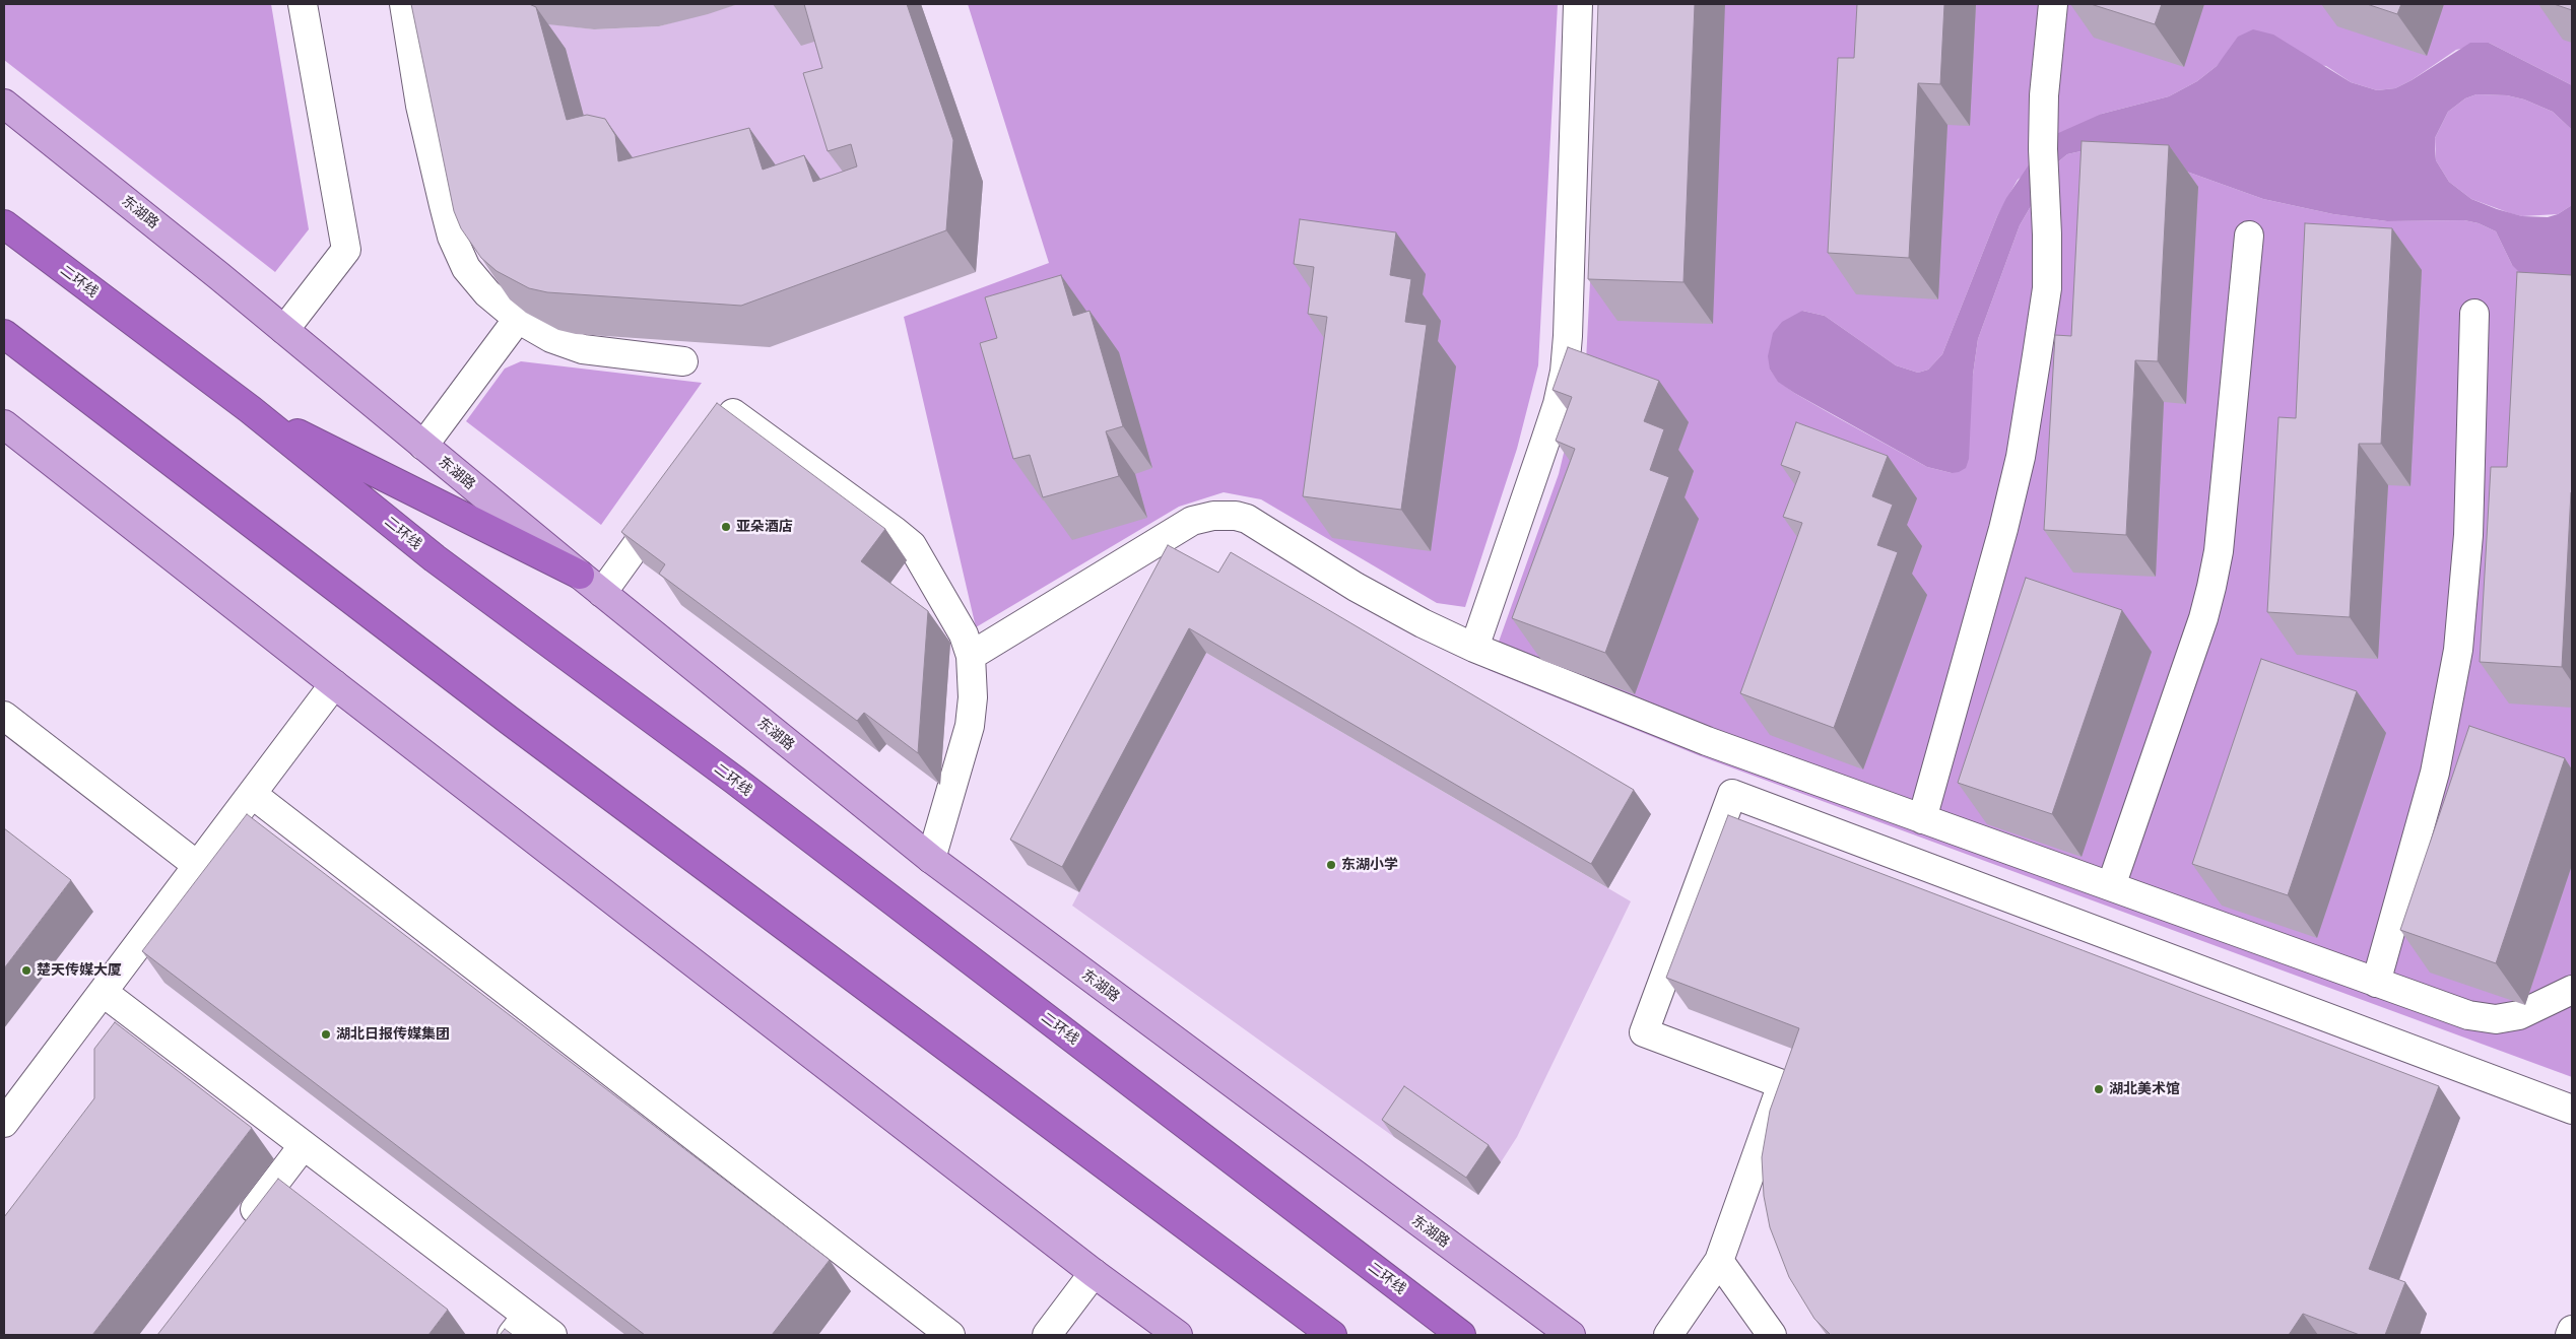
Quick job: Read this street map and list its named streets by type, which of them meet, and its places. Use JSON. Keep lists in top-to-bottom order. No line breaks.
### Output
{"streets":{"highway":["二环线"],"main road":["东湖路"]},"places":["亚朵酒店","东湖小学","楚天传媒大厦","湖北日报传媒集团","湖北美术馆"]}
